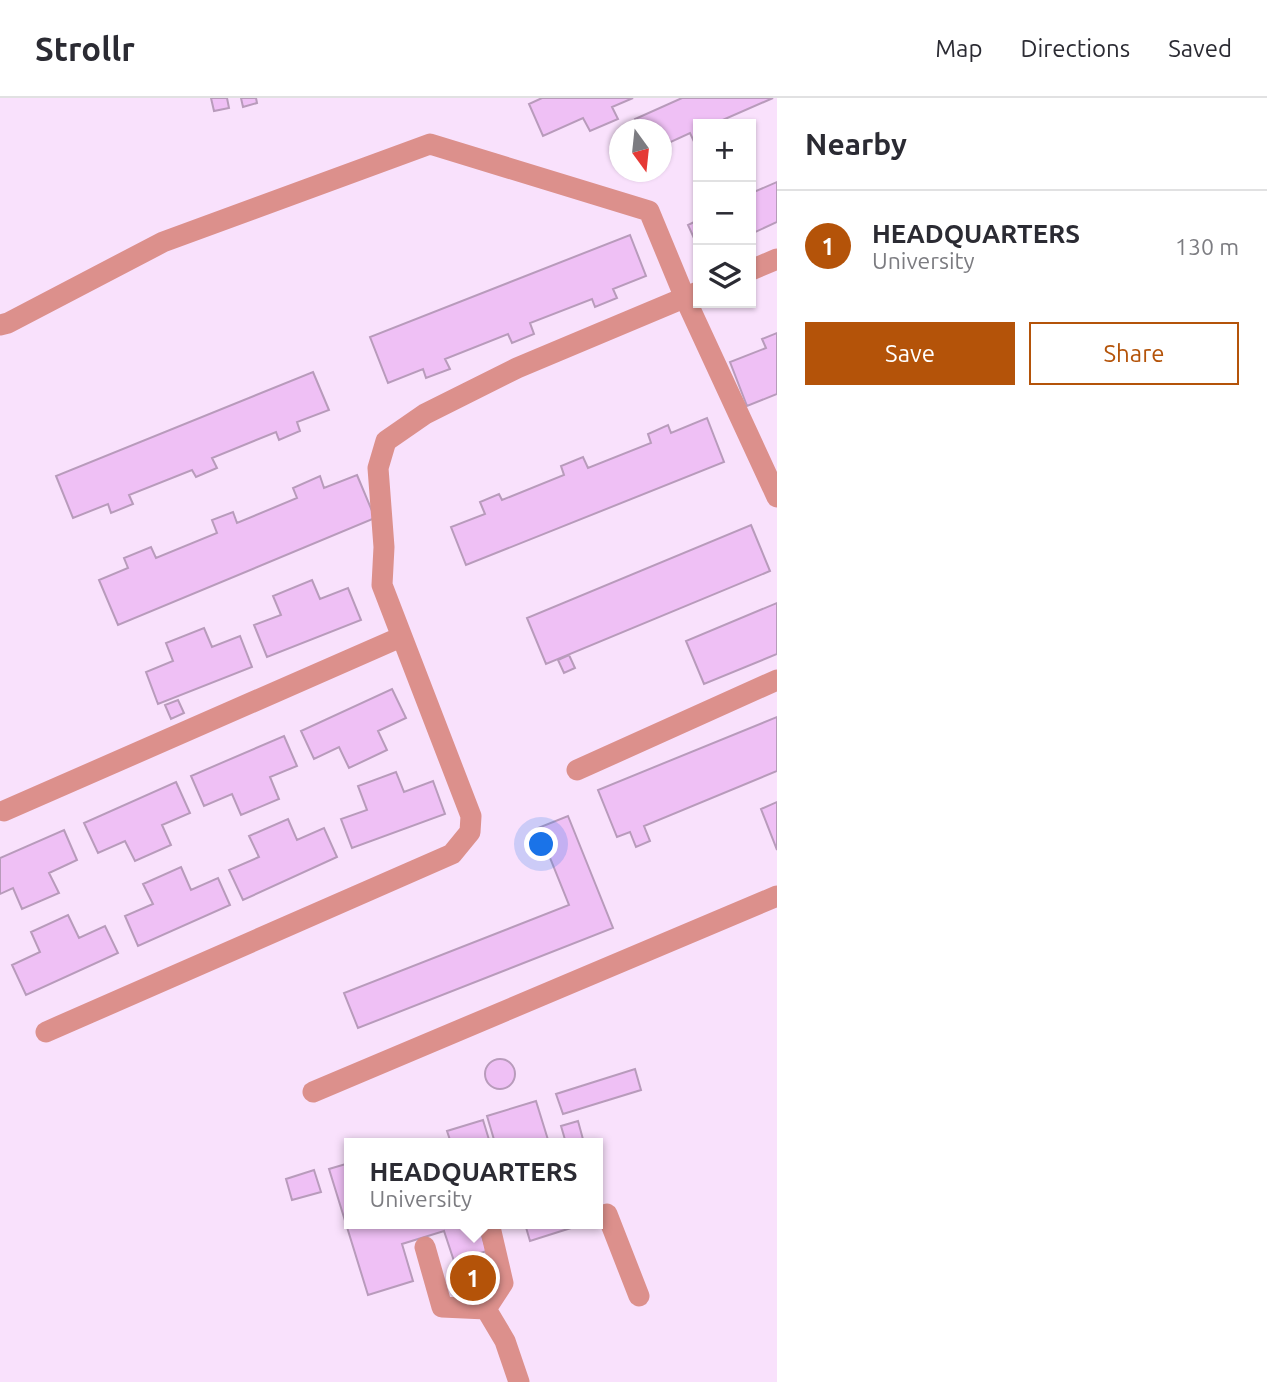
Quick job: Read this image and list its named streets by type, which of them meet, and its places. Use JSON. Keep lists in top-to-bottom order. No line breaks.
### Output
{"north":"bottom","page":{"header":"Strollr","nav":["Map","Directions","Saved"],"heading":"Nearby","map_buttons":["+","−"],"list":[{"mark":"1","name":"HEADQUARTERS","note":"University","value":"130 m"}],"buttons":["Save","Share"],"popup":["HEADQUARTERS","University"],"pins":"1"}}
